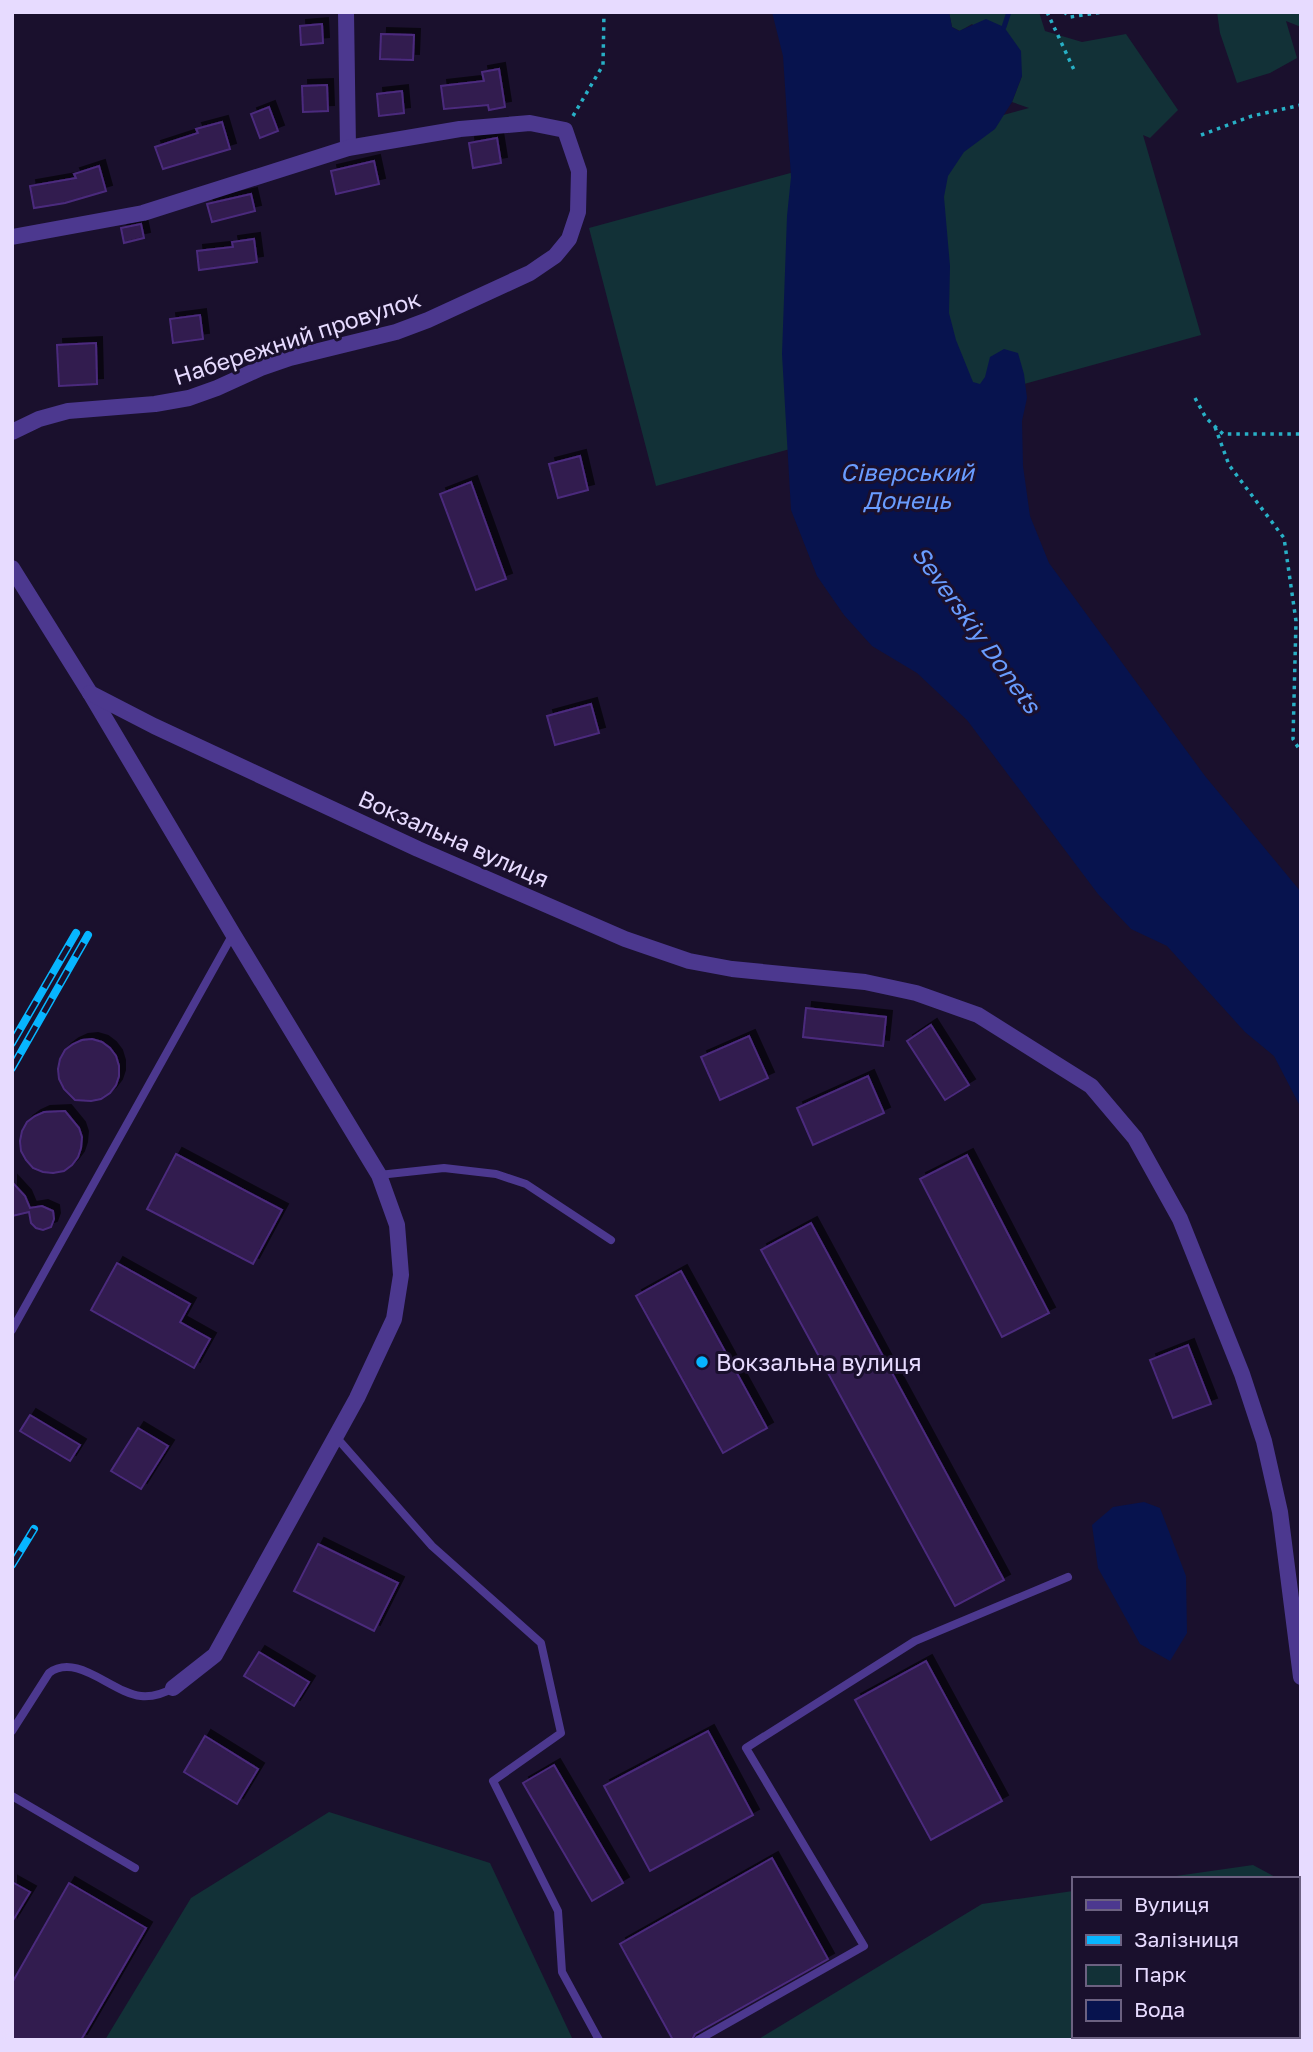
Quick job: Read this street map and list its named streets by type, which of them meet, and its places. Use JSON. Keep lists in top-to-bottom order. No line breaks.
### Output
{"streets":{"street":["Набережний провулок","Вокзальна вулиця"]},"water":["Сіверський Донець","Severskiy Donets"],"places":["Вокзальна вулиця"],"legend":["Вулиця","Залізниця","Парк","Вода"]}
